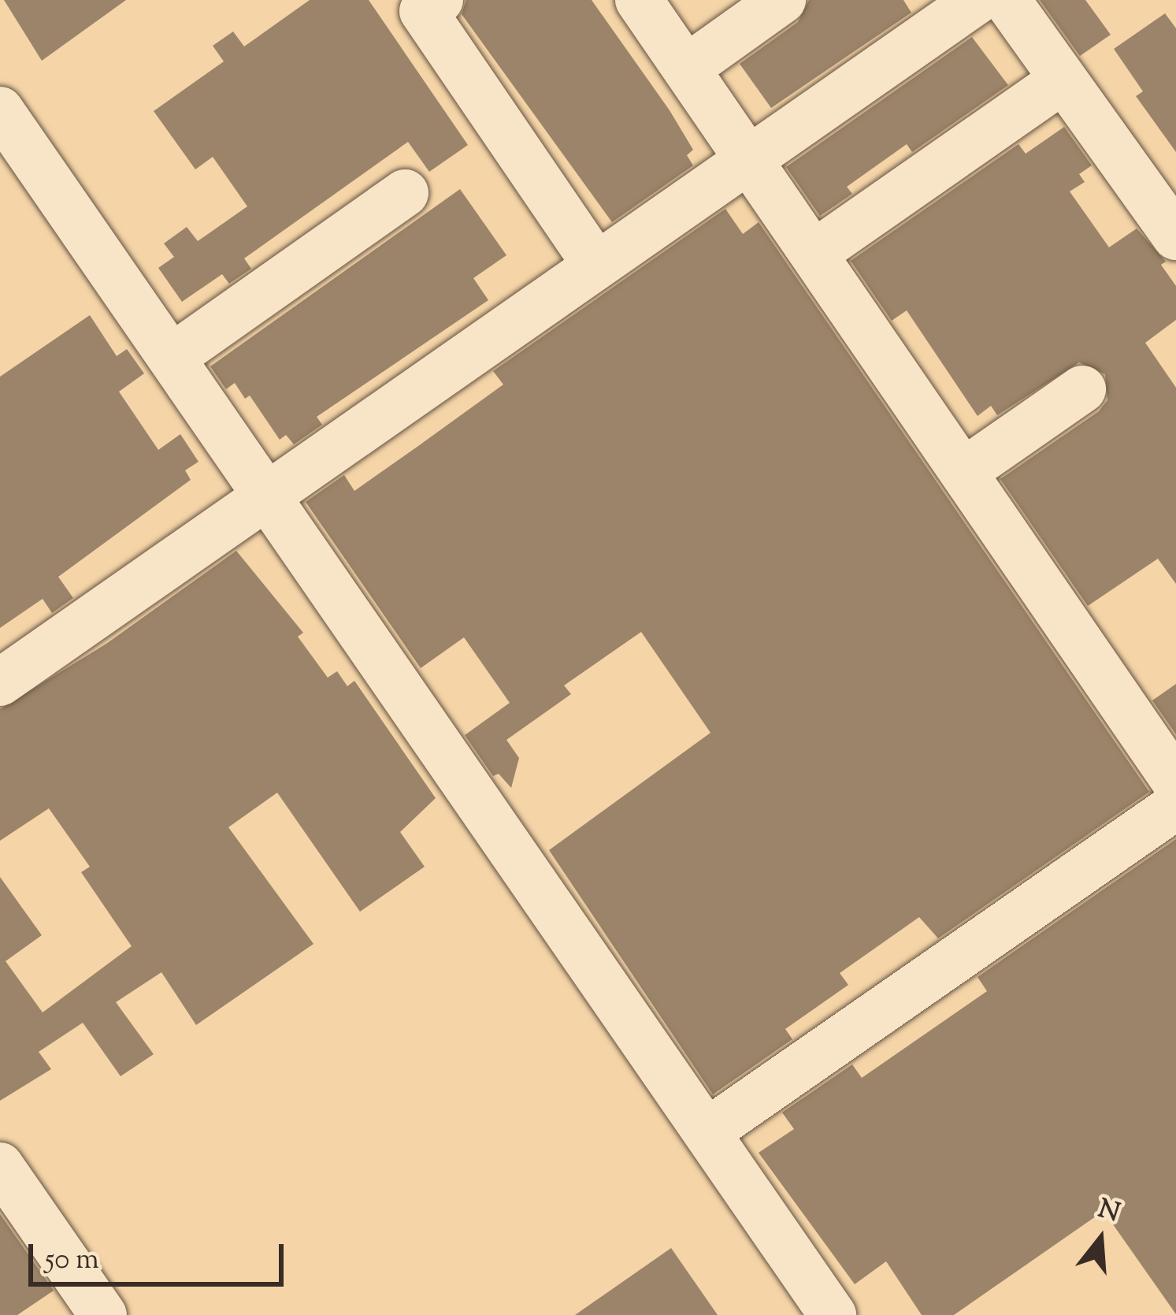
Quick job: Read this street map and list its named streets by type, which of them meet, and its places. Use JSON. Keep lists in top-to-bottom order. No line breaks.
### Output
{"scale_bar":"50 m","north":"top"}
